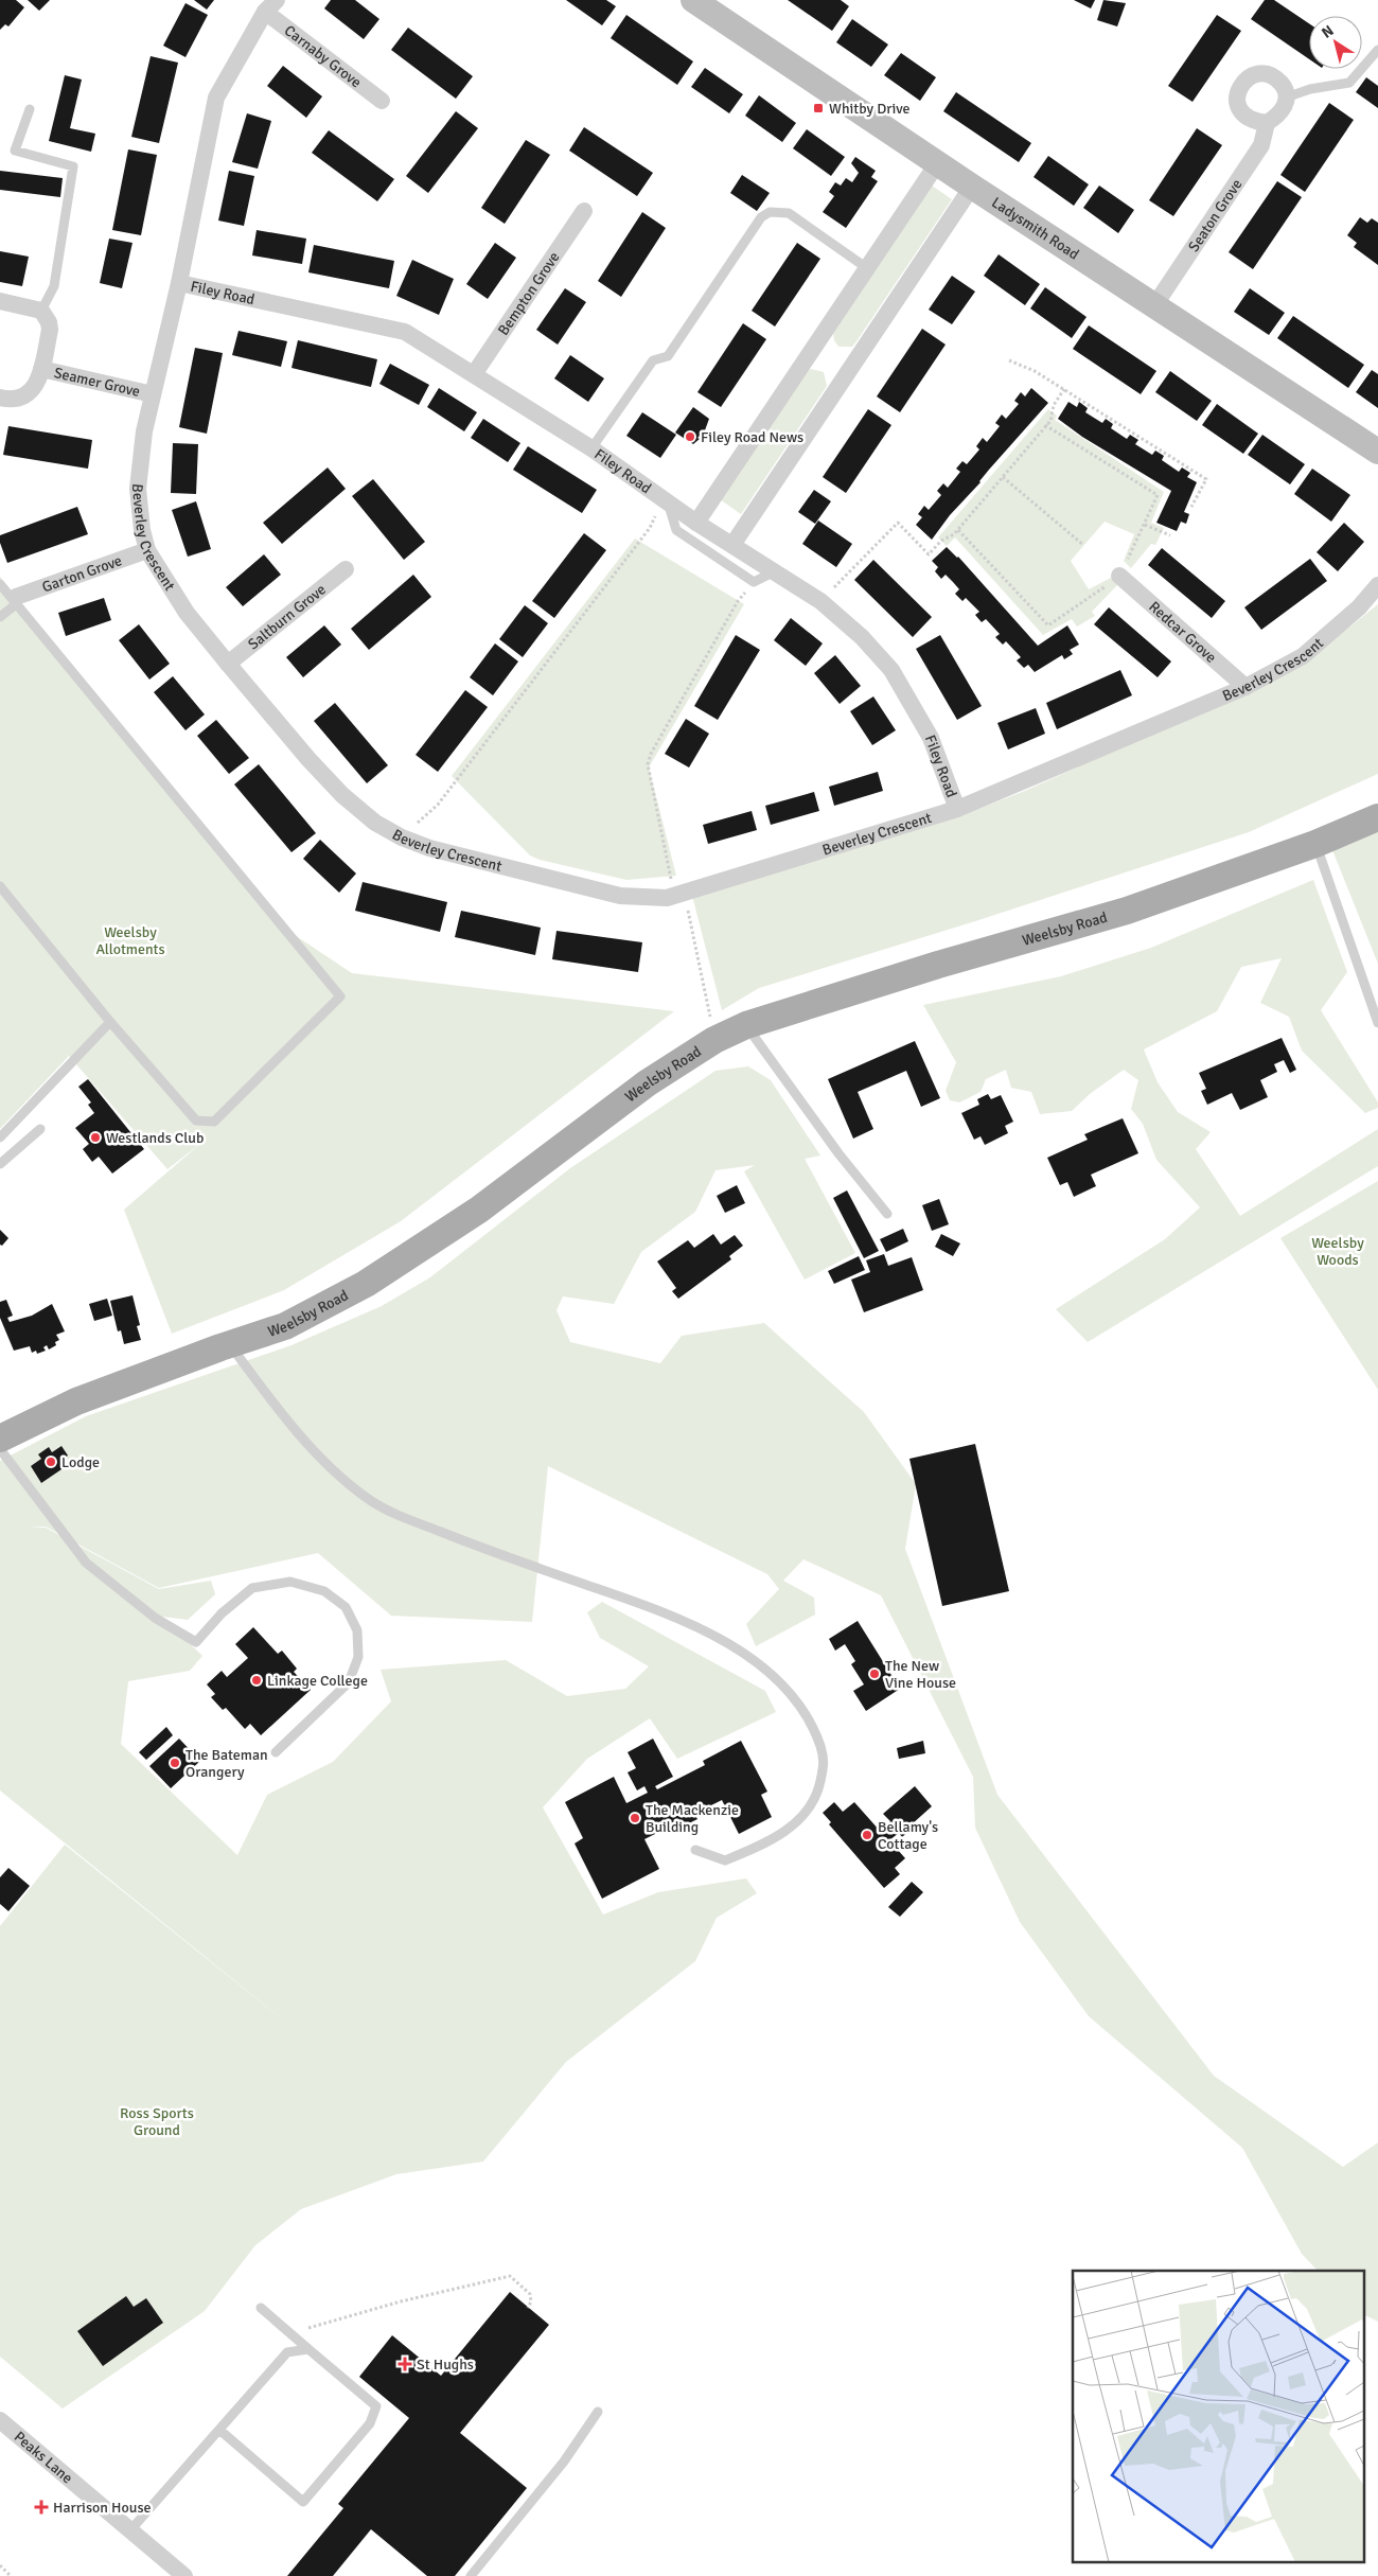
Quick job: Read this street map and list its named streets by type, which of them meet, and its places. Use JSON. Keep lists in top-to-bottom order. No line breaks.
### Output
{"streets":{"main road":["Weelsby Road"],"street":["Carnaby Grove","Seaton Grove","Ladysmith Road","Filey Road","Bempton Grove","Seamer Grove","Beverley Crescent","Garton Grove","Saltburn Grove","Redcar Grove","Peaks Lane"]},"crossings":[["Carnaby Grove","Beverley Crescent"],["Seaton Grove","Ladysmith Road"],["Filey Road","Bempton Grove"],["Filey Road","Beverley Crescent"],["Seamer Grove","Beverley Crescent"],["Beverley Crescent","Garton Grove"],["Beverley Crescent","Saltburn Grove"],["Beverley Crescent","Redcar Grove"]],"parks":["Weelsby Allotments","Weelsby Woods","Ross Sports Ground"],"places":{"transit":["Whitby Drive"],"other":["Filey Road News","Westlands Club","Lodge","The New Vine House","Linkage College","The Bateman Orangery","The Mackenzie Building","Bellamy's Cottage"],"health":["St Hughs","Harrison House"]},"north":"top left"}
